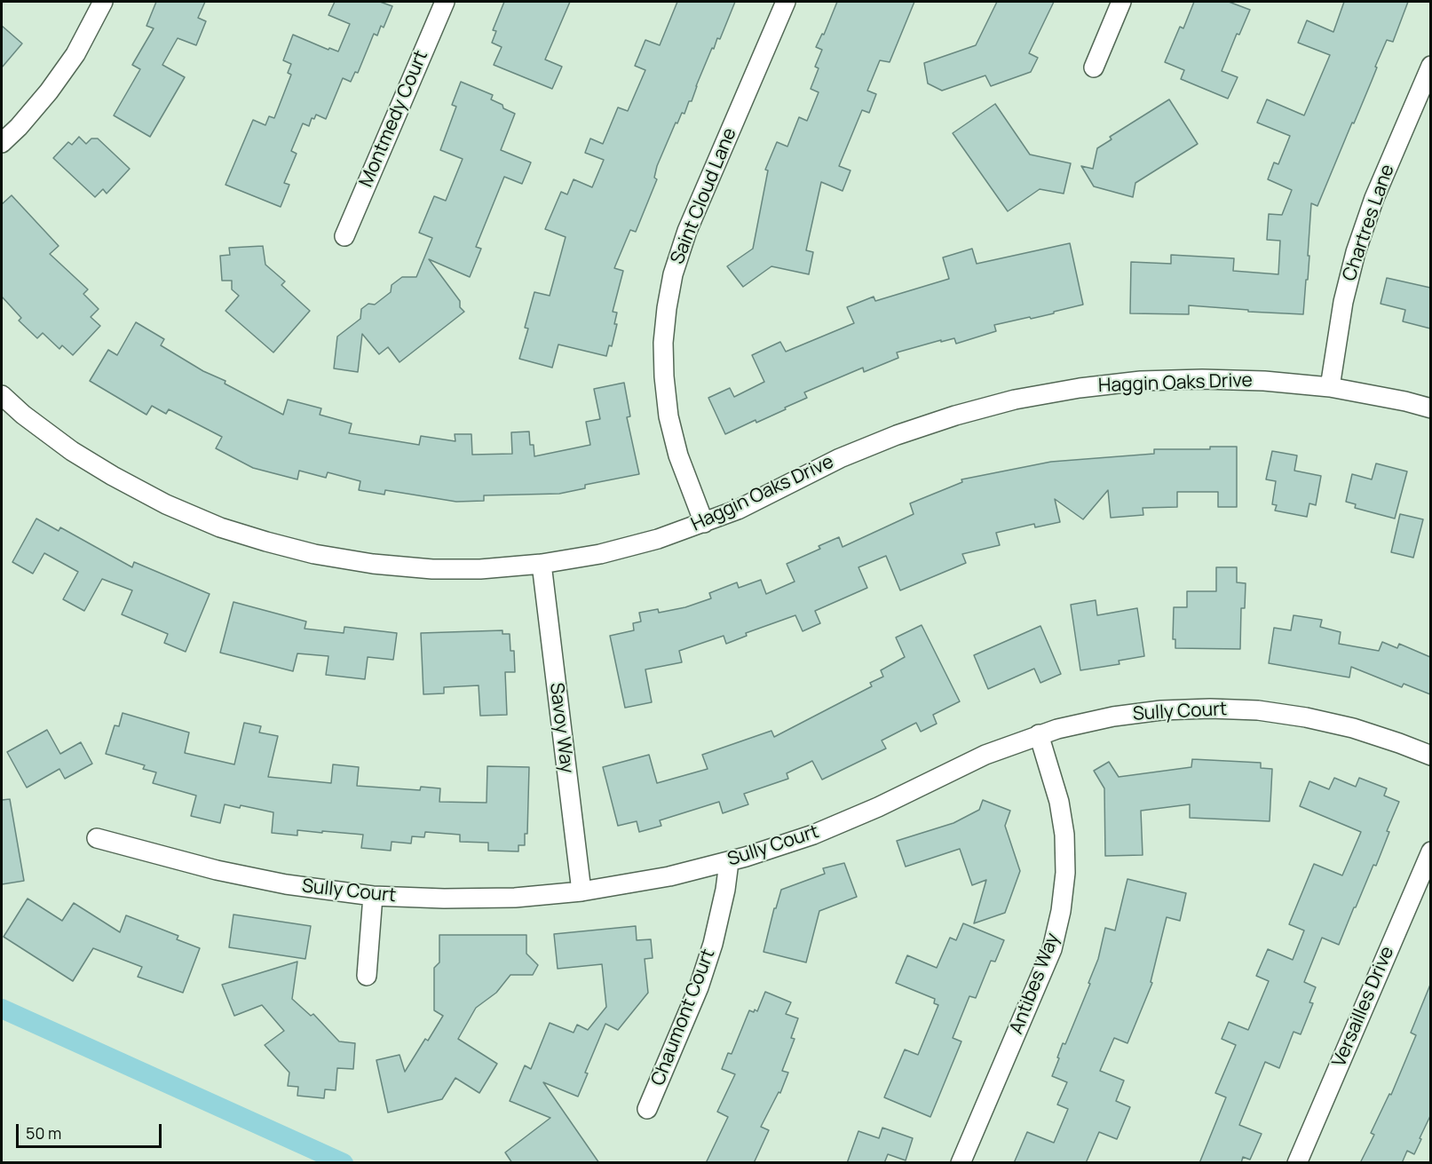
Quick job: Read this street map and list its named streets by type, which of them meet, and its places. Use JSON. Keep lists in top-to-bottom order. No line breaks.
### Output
{"streets":{"street":["Montmedy Court","Saint Cloud Lane","Chartres Lane","Haggin Oaks Drive","Sully Court","Savoy Way","Antibes Way","Versailles Drive","Chaumont Court"]},"crossings":[["Saint Cloud Lane","Haggin Oaks Drive"],["Chartres Lane","Haggin Oaks Drive"],["Haggin Oaks Drive","Savoy Way"],["Sully Court","Savoy Way"],["Sully Court","Antibes Way"],["Sully Court","Chaumont Court"]],"scale_bar":"50 m"}
